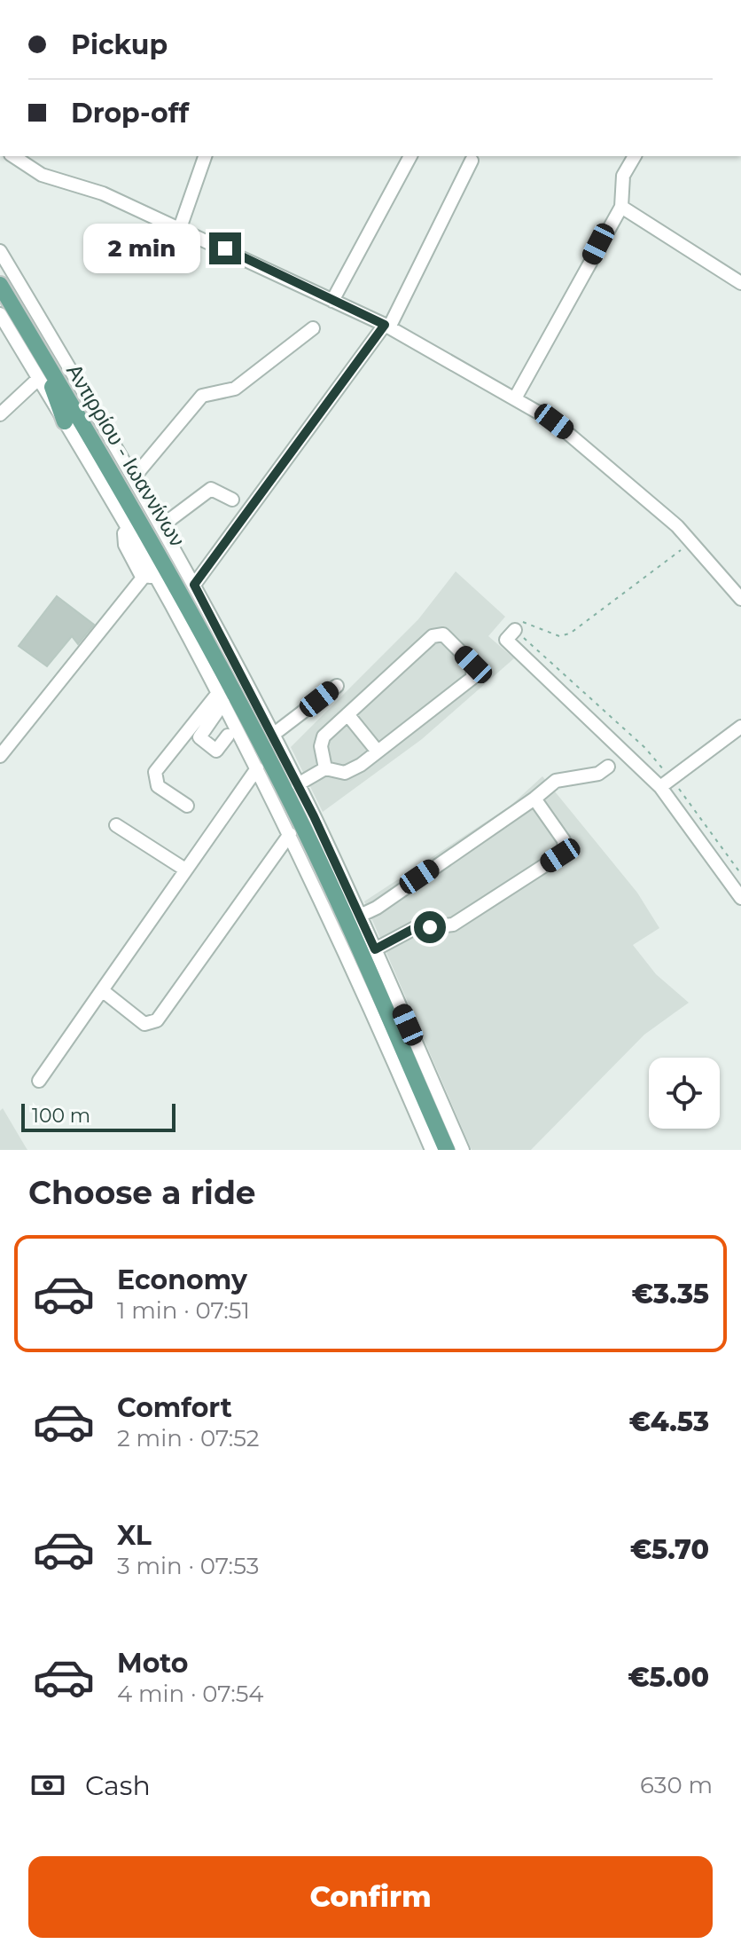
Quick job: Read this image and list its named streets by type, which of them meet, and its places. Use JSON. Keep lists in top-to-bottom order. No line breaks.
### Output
{"streets":{"main road":["Αντιρρίου - Ιωαννίνων"]},"scale_bar":"100 m","page":{"banner":["Pickup","Drop-off"],"bubble":"2 min","scale":"100 m","heading":"Choose a ride","list":[{"name":"Economy","note":"1 min · 07:51","value":"€3.35"},{"name":"Comfort","note":"2 min · 07:52","value":"€4.53"},{"name":"XL","note":"3 min · 07:53","value":"€5.70"},{"name":"Moto","note":"4 min · 07:54","value":"€5.00"}],"pay":["Cash","630 m"],"buttons":"Confirm"}}
